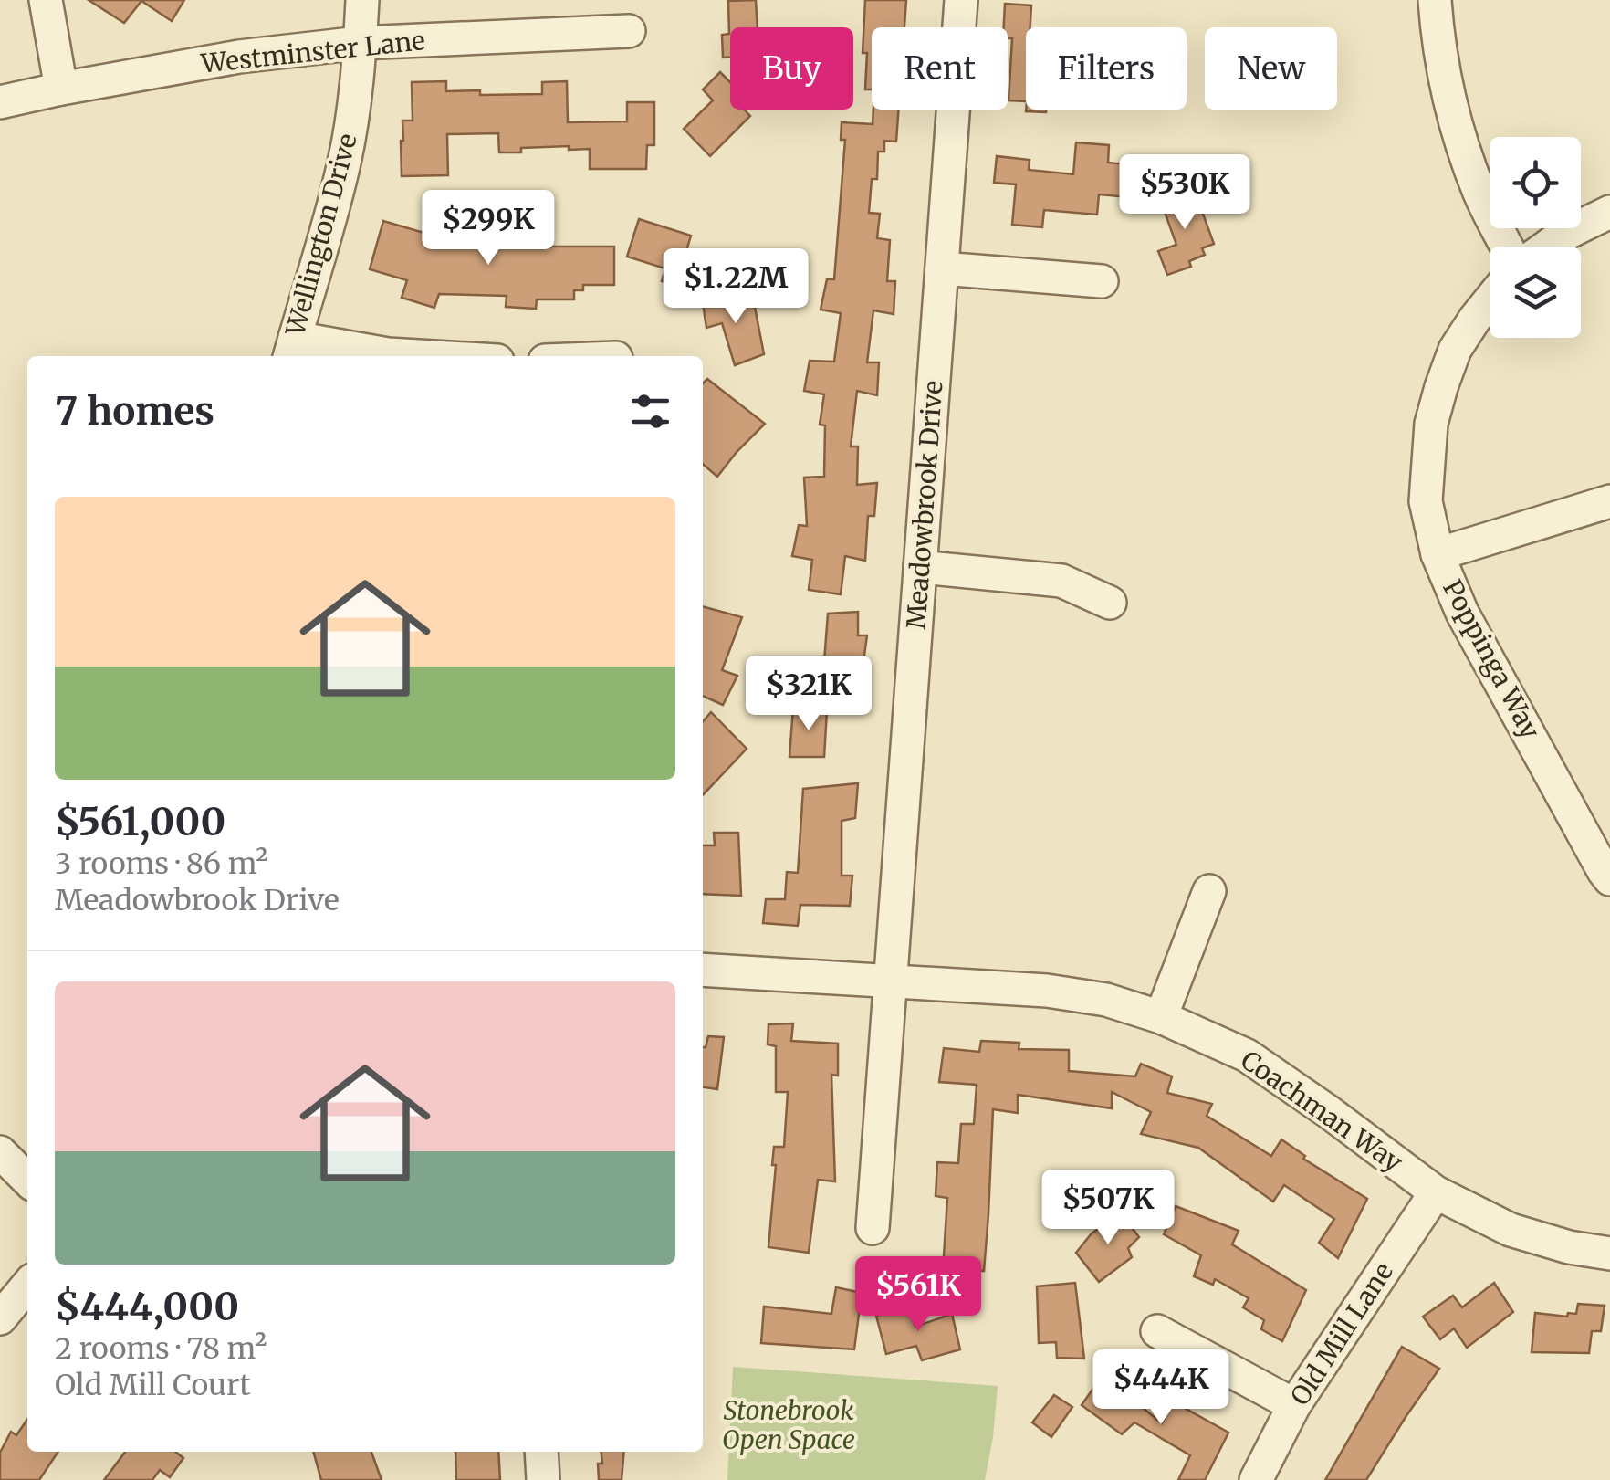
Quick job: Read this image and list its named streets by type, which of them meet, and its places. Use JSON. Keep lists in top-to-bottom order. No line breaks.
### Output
{"streets":{"street":["Westminster Lane","Wellington Drive","Meadowbrook Drive","Poppinga Way","Coachman Way","Old Mill Lane"]},"crossings":[["Westminster Lane","Wellington Drive"],["Meadowbrook Drive","Coachman Way"],["Coachman Way","Old Mill Lane"]],"parks":["Stonebrook Open Space"],"page":{"chip":["Buy","Rent","Filters","New"],"price":["$530K","$299K","$1.22M","$321K","$507K","$561K","$444K"],"heading":"7 homes","list":[{"name":"$561,000","note":"3 rooms · 86 m² · Meadowbrook Drive"},{"name":"$444,000","note":"2 rooms · 78 m² · Old Mill Court"}]}}
